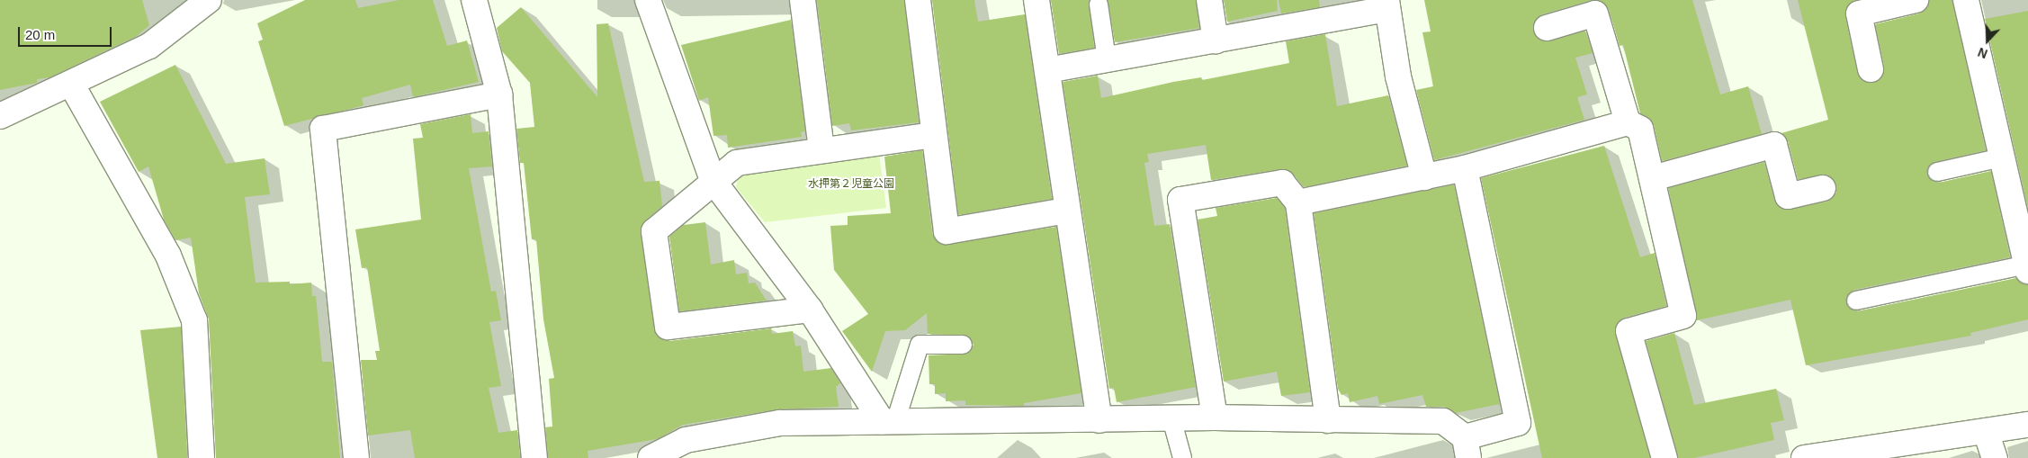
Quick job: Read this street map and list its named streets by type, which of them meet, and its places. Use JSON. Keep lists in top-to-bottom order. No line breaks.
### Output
{"parks":["水押第２児童公園"],"scale_bar":"20 m","north":"bottom"}
